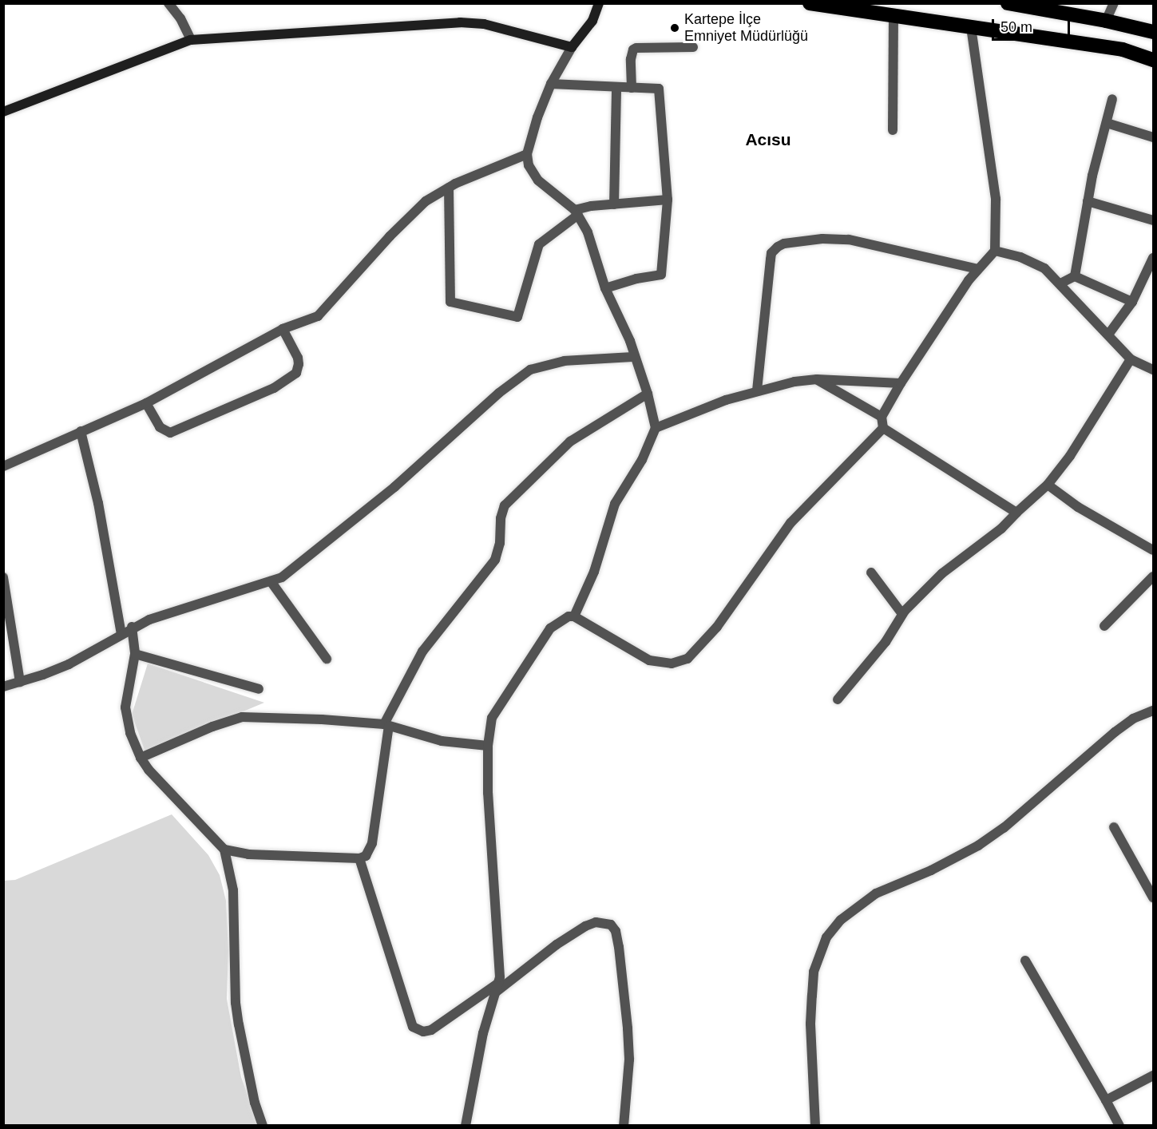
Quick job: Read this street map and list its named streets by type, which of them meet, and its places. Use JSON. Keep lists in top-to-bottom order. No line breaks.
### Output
{"districts":["Acısu"],"places":["Kartepe İlçe Emniyet Müdürlüğü"],"scale_bar":"50 m"}
